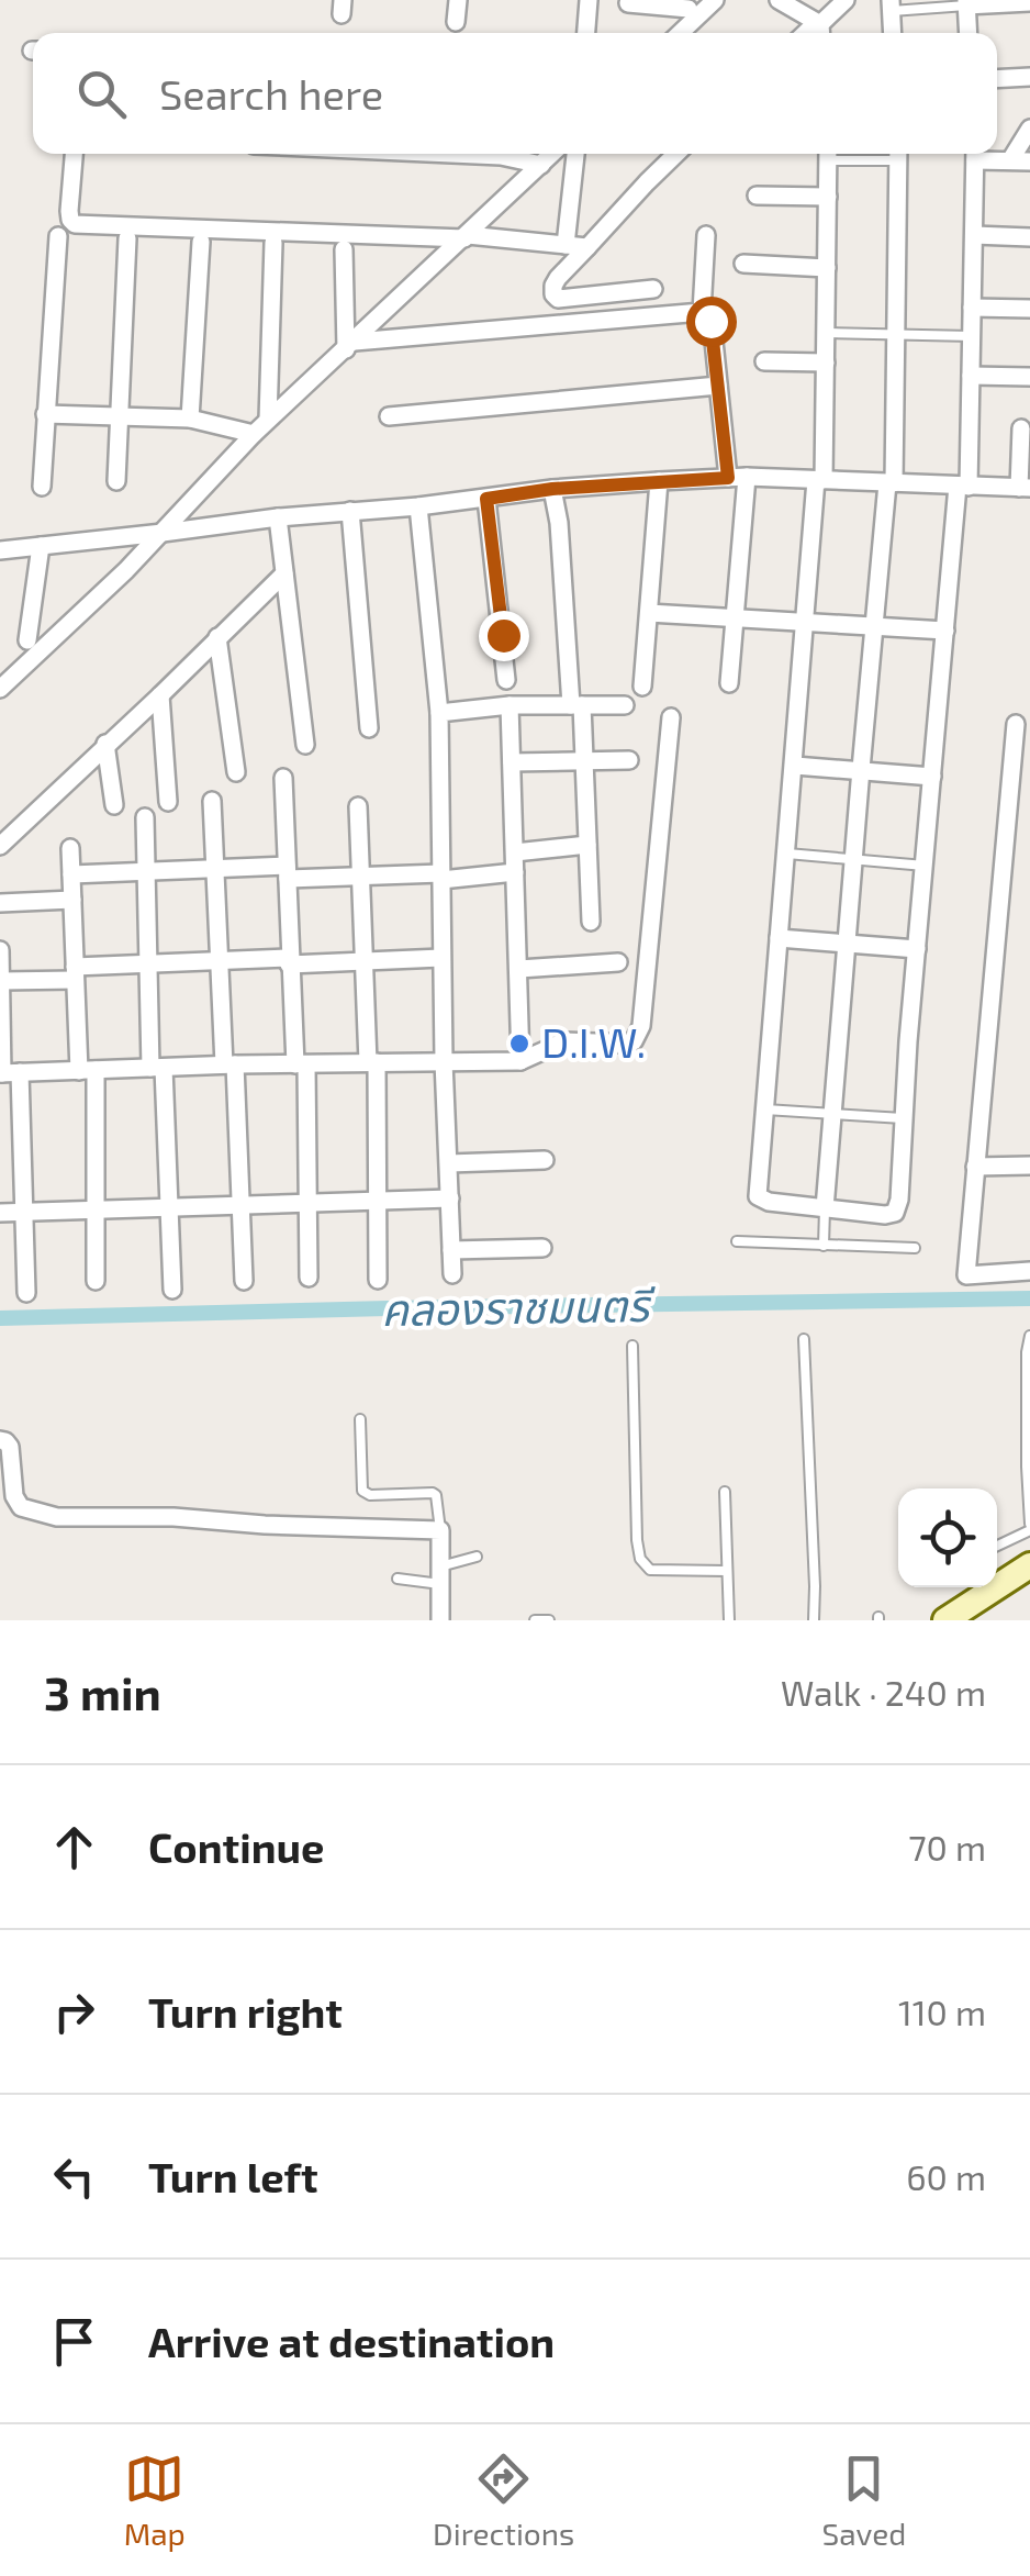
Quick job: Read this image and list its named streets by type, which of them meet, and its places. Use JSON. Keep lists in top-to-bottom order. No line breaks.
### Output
{"water":["คลองราชมนตรี"],"places":["D.I.W."],"page":{"search":"Search here","heading":["3 min","Walk · 240 m"],"list":[["Continue","70 m"],["Turn right","110 m"],["Turn left","60 m"],"Arrive at destination"],"nav":["Map","Directions","Saved"]}}
